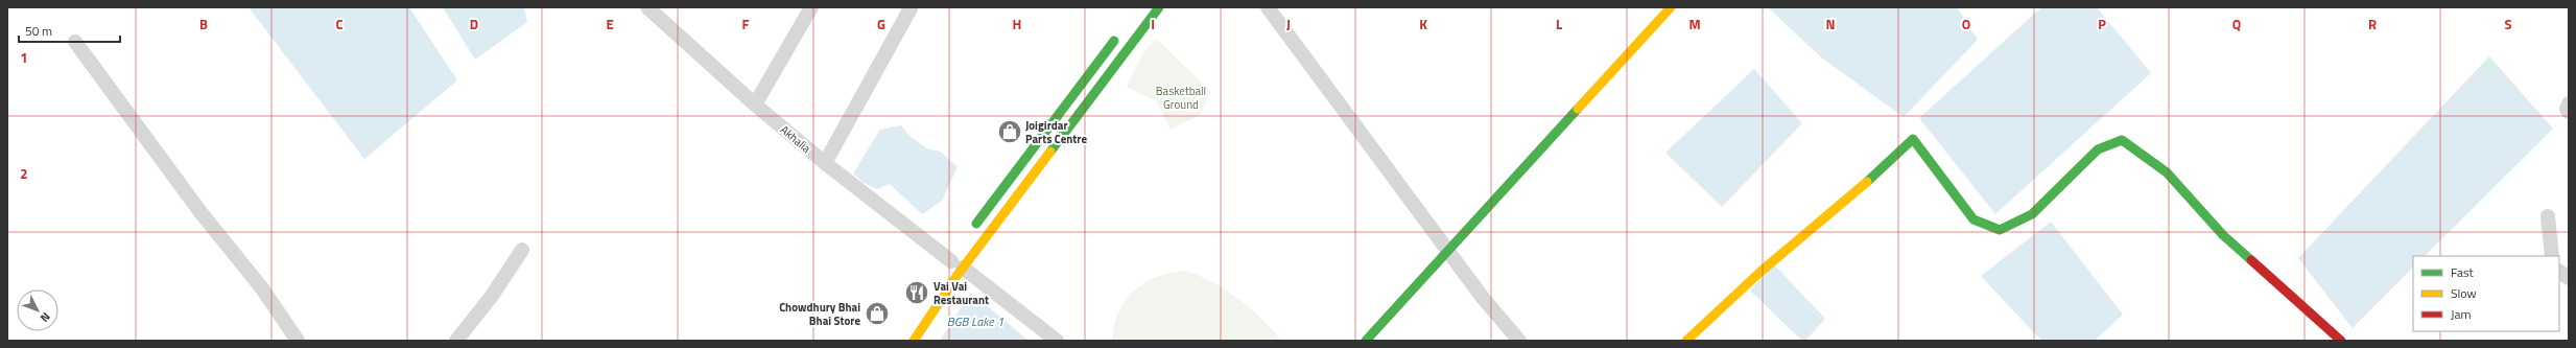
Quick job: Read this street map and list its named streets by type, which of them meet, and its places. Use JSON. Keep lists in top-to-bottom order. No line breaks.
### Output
{"streets":{"street":["Akhalia"]},"water":["BGB Lake 1"],"parks":["Basketball Ground"],"places":{"shop":["Joigirdar Parts Centre","Chowdhury Bhai Bhai Store"],"restaurant":["Vai Vai Restaurant"]},"legend":["Fast","Slow","Jam"],"scale_bar":"50 m","north":"bottom right","grid":{"columns":["B","C","D","E","F","G","H","I","J","K","L","M","N","O","P","Q","R","S"],"rows":["1","2"]}}
